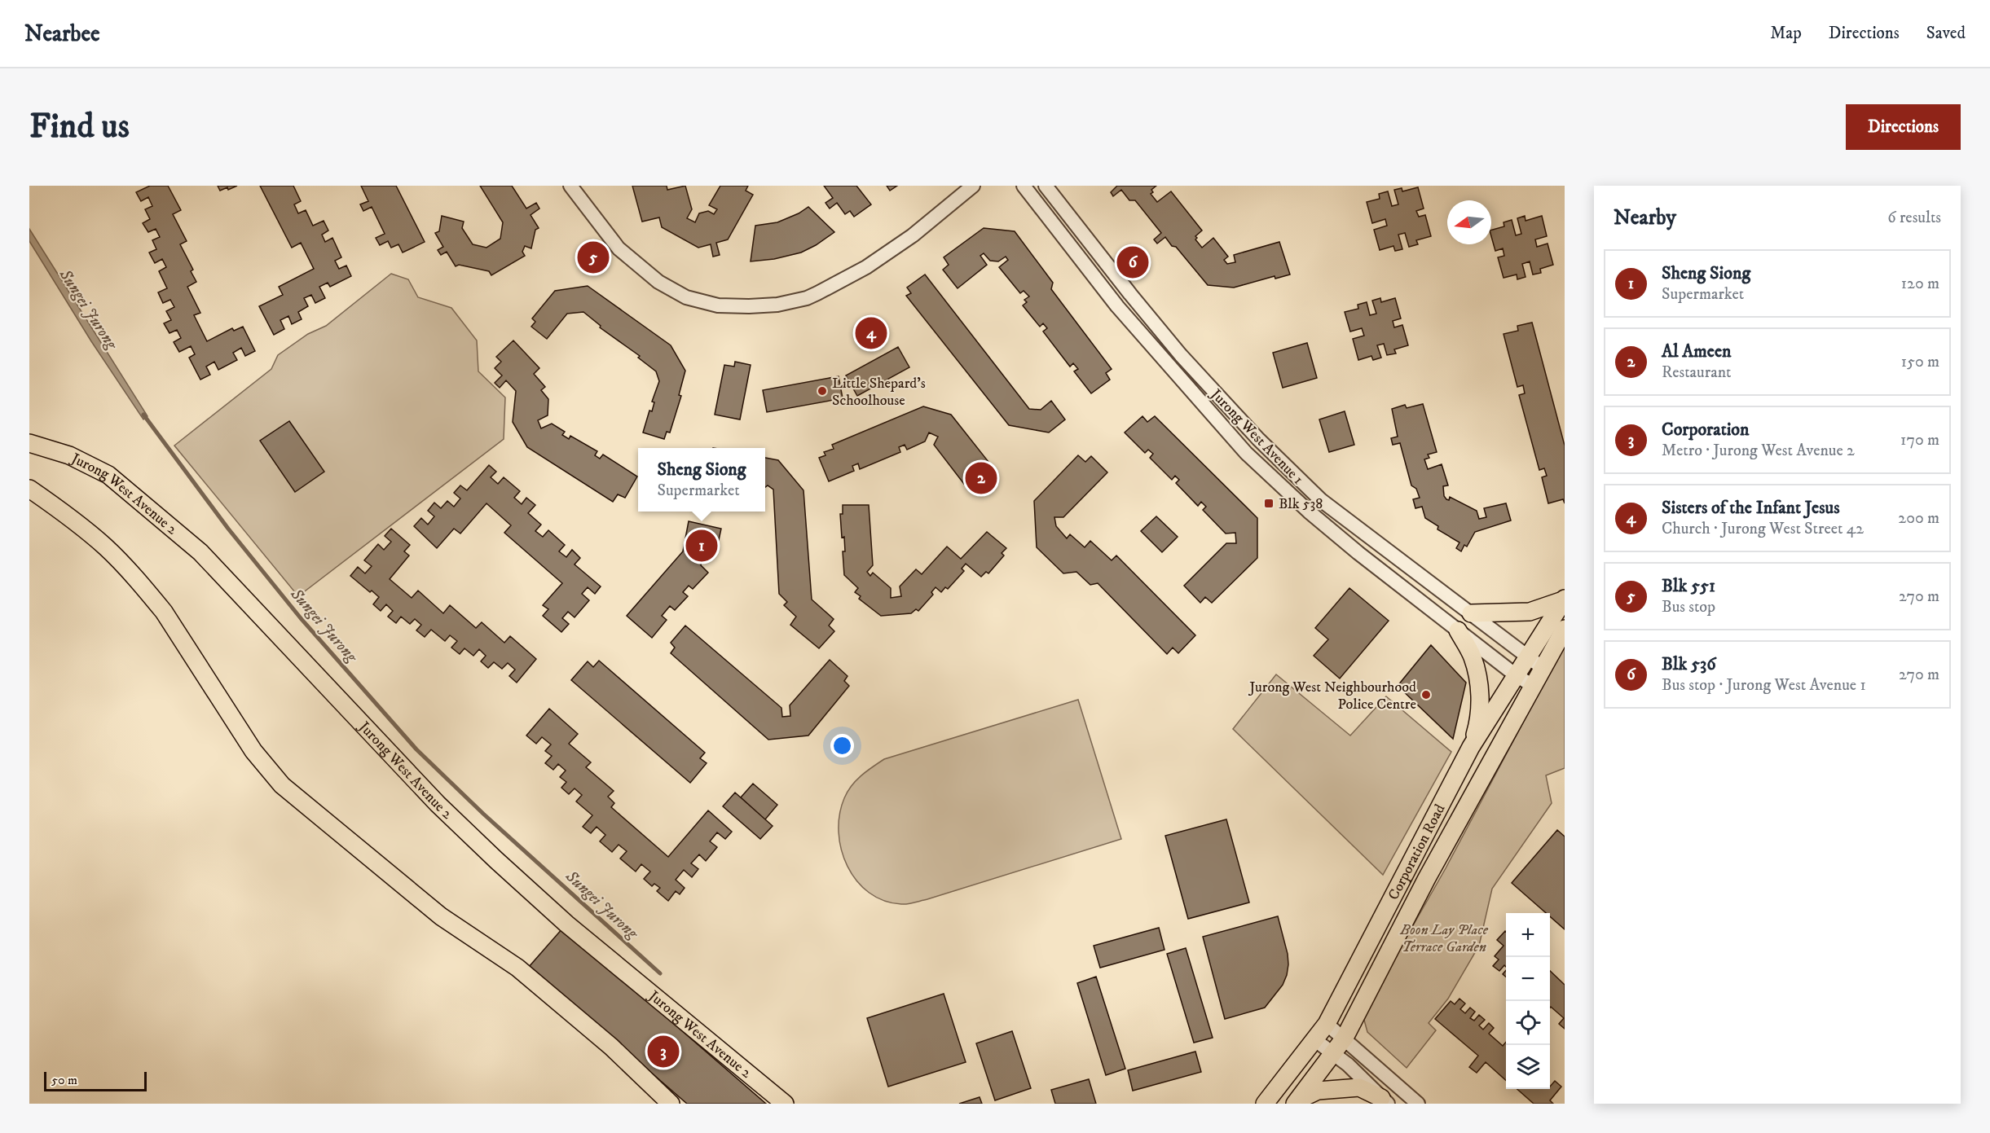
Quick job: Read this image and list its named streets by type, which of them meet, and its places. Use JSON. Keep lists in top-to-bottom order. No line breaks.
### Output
{"streets":{"main road":["Jurong West Avenue 2","Corporation Road"],"street":["Jurong West Avenue 1"]},"crossings":[["Jurong West Avenue 1","Corporation Road"]],"water":["Sungei Jurong"],"parks":["Boon Lay Place Terrace Garden"],"places":{"other":["Little Shepard's Schoolhouse","Jurong West Neighbourhood Police Centre"],"transit":["Blk 538"]},"scale_bar":"50 m","north":"left","page":{"header":"Nearbee","nav":["Map","Directions","Saved"],"buttons":"Directions","title":"Find us","heading":["Nearby","6 results"],"pins":["5","6","4","2","1","3"],"list":[{"mark":"1","name":"Sheng Siong","note":"Supermarket","value":"120 m"},{"mark":"2","name":"Al Ameen","note":"Restaurant","value":"150 m"},{"mark":"3","name":"Corporation","note":"Metro · Jurong West Avenue 2","value":"170 m"},{"mark":"4","name":"Sisters of the Infant Jesus","note":"Church · Jurong West Street 42","value":"200 m"},{"mark":"5","name":"Blk 551","note":"Bus stop","value":"270 m"},{"mark":"6","name":"Blk 536","note":"Bus stop · Jurong West Avenue 1","value":"270 m"}],"popup":["Sheng Siong","Supermarket"],"map_buttons":["+","−"],"scale":"50 m"}}
